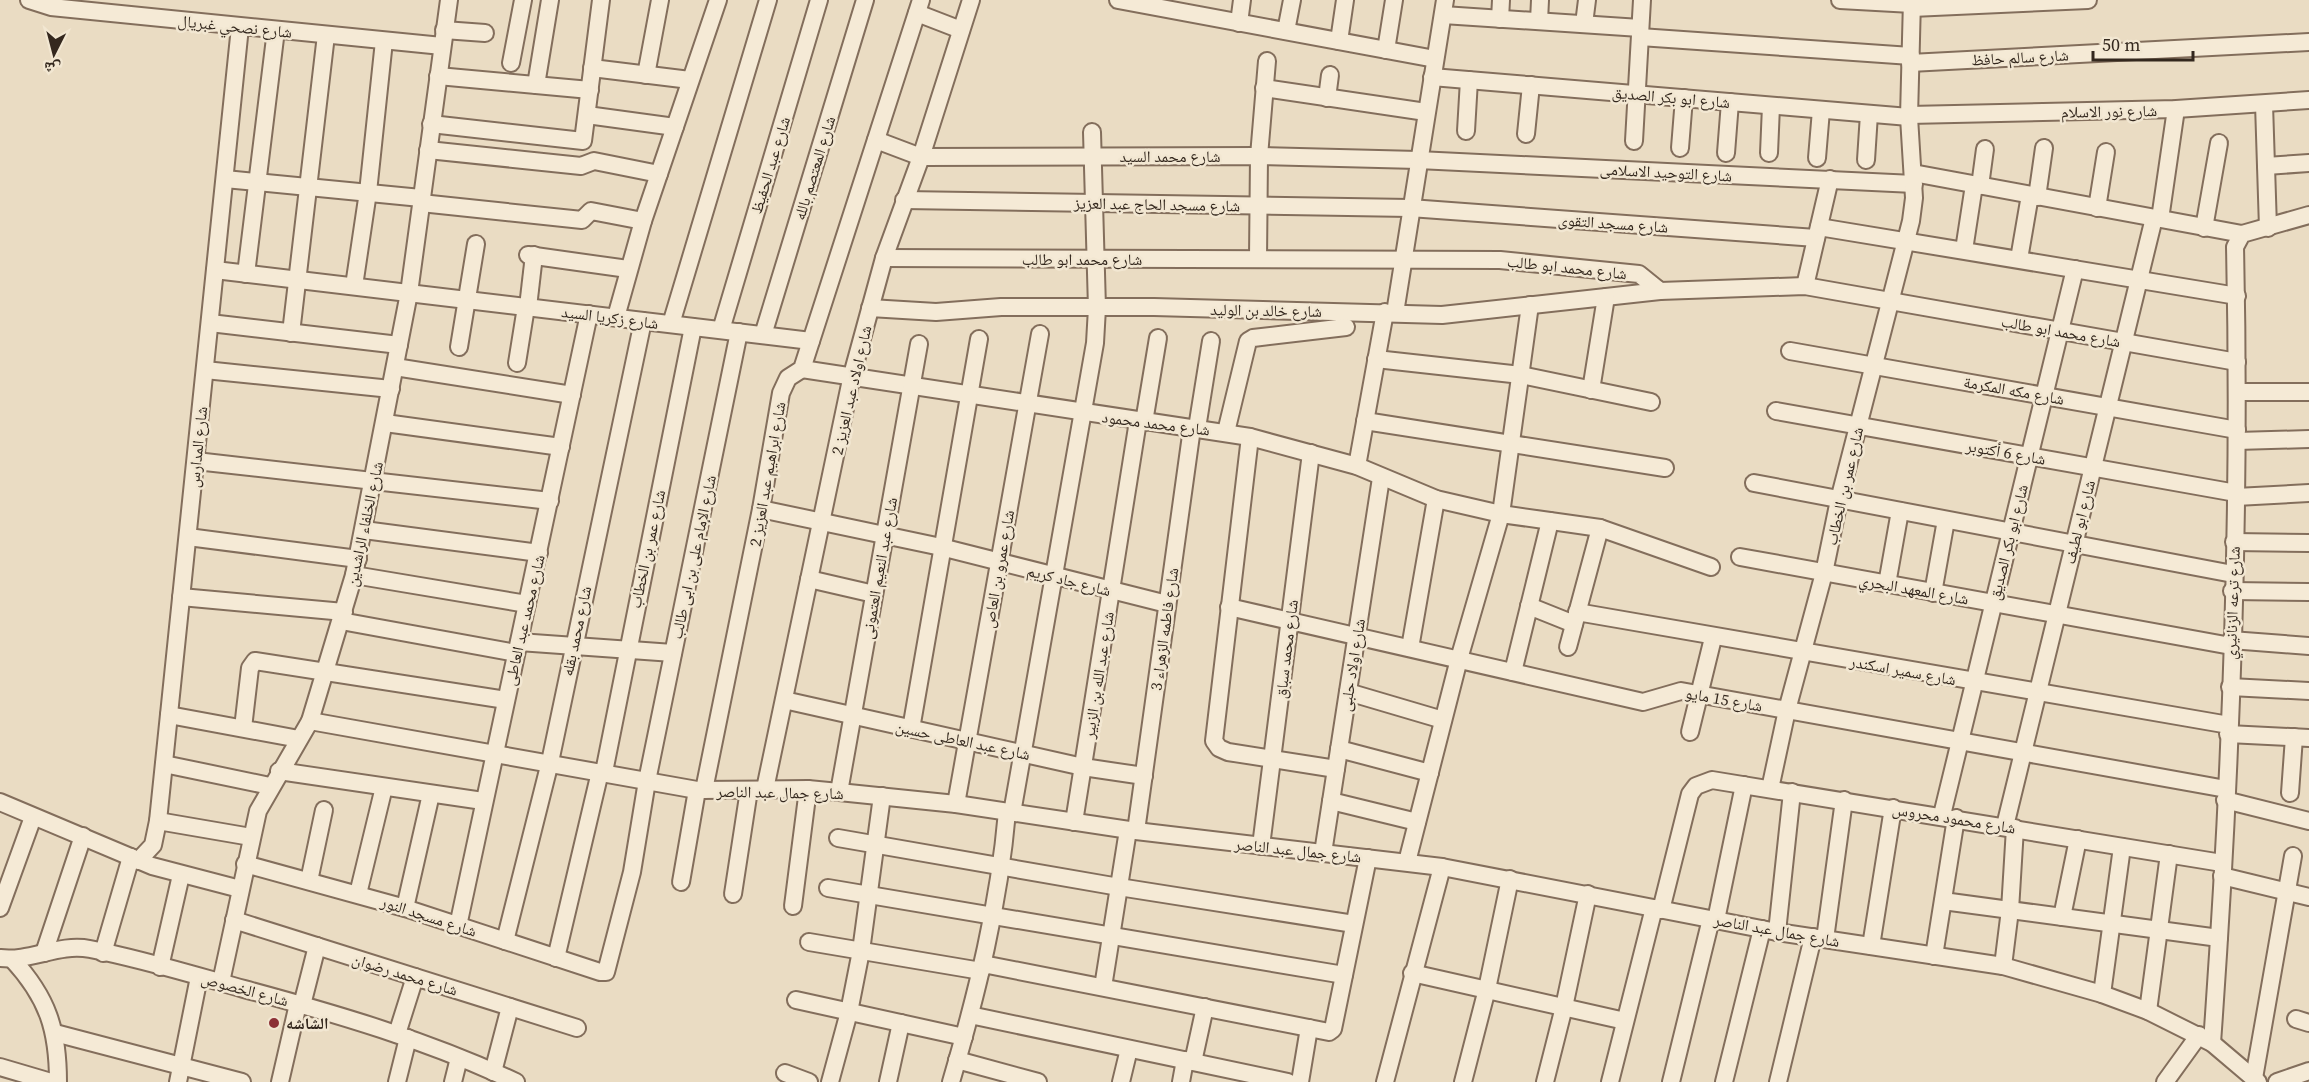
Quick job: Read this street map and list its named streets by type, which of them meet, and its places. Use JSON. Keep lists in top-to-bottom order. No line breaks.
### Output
{"streets":{"street":["شارع نصحي غبريال","شارع سالم حافظ","شارع ابو بكر الصديق","شارع نور الاسلام","شارع محمد السيد","شارع عبد الحفيظ","شارع المعتصم بالله","شارع التوحيد الاسلامى","شارع مسجد الحاج عبد العزيز","شارع مسجد التقوى","شارع محمد ابو طالب","شارع خالد بن الوليد","شارع زكريا السيد","شارع اولاد عبد العزيز 2","شارع مكه المكرمة","شارع محمد محمود","شارع المدارس","شارع 6 أكتوبر","شارع ابراهيم عبد العزيز 2","شارع عمر بن الخطاب","شارع ابو لطيف","شارع الخلفاء الراشدين","شارع الإمام على بن ابى طالب","شارع عبد النعيم العتمونى","شارع عمرو بن العاص","شارع جاد كريم","شارع المعهد البحري","شارع ترعه الزنانيري","شارع محمد عبد العاطى","شارع فاطمه الزهراء 3","شارع محمد بقله","شارع محمد سباق","شارع اولاد حلبى","شارع سمير اسكندر","شارع عبد الله بن الزبير","شارع 15 مايو","شارع عبد العاطى حسين","شارع جمال عبد الناصر","شارع محمود محروس","شارع مسجد النور","شارع محمد رضوان","شارع الخصوص"]},"crossings":[["شارع نصحي غبريال","شارع المدارس"],["شارع نصحي غبريال","شارع الخلفاء الراشدين"],["شارع سالم حافظ","شارع عمر بن الخطاب"],["شارع ابو بكر الصديق","شارع نور الاسلام"],["شارع ابو بكر الصديق","شارع محمد ابو طالب"],["شارع ابو بكر الصديق","شارع مكه المكرمة"],["شارع ابو بكر الصديق","شارع 6 أكتوبر"],["شارع ابو بكر الصديق","شارع عمر بن الخطاب"],["شارع ابو بكر الصديق","شارع المعهد البحري"],["شارع ابو بكر الصديق","شارع سمير اسكندر"],["شارع ابو بكر الصديق","شارع 15 مايو"],["شارع ابو بكر الصديق","شارع جمال عبد الناصر"],["شارع ابو بكر الصديق","شارع محمود محروس"],["شارع نور الاسلام","شارع عمر بن الخطاب"],["شارع نور الاسلام","شارع ابو لطيف"],["شارع محمد السيد","شارع التوحيد الاسلامى"],["شارع محمد السيد","شارع اولاد عبد العزيز 2"],["شارع عبد الحفيظ","شارع زكريا السيد"],["شارع المعتصم بالله","شارع زكريا السيد"],["شارع التوحيد الاسلامى","شارع عمر بن الخطاب"],["شارع التوحيد الاسلامى","شارع ابو لطيف"],["شارع التوحيد الاسلامى","شارع ترعه الزنانيري"],["شارع مسجد الحاج عبد العزيز","شارع مسجد التقوى"],["شارع مسجد الحاج عبد العزيز","شارع اولاد عبد العزيز 2"],["شارع مسجد التقوى","شارع عمر بن الخطاب"],["شارع محمد ابو طالب","شارع خالد بن الوليد"],["شارع محمد ابو طالب","شارع اولاد عبد العزيز 2"],["شارع محمد ابو طالب","شارع عمر بن الخطاب"],["شارع محمد ابو طالب","شارع ابو لطيف"],["شارع محمد ابو طالب","شارع ترعه الزنانيري"],["شارع خالد بن الوليد","شارع اولاد عبد العزيز 2"],["شارع خالد بن الوليد","شارع محمد محمود"],["شارع زكريا السيد","شارع المدارس"],["شارع زكريا السيد","شارع ابراهيم عبد العزيز 2"],["شارع زكريا السيد","شارع عمر بن الخطاب"],["شارع زكريا السيد","شارع الخلفاء الراشدين"],["شارع زكريا السيد","شارع الإمام على بن ابى طالب"],["شارع زكريا السيد","شارع محمد عبد العاطى"],["شارع زكريا السيد","شارع محمد بقله"],["شارع اولاد عبد العزيز 2","شارع محمد محمود"],["شارع اولاد عبد العزيز 2","شارع جاد كريم"],["شارع اولاد عبد العزيز 2","شارع عبد العاطى حسين"],["شارع اولاد عبد العزيز 2","شارع جمال عبد الناصر"],["شارع مكه المكرمة","شارع عمر بن الخطاب"],["شارع مكه المكرمة","شارع ابو لطيف"],["شارع مكه المكرمة","شارع ترعه الزنانيري"],["شارع محمد محمود","شارع ابراهيم عبد العزيز 2"],["شارع محمد محمود","شارع عبد النعيم العتمونى"],["شارع محمد محمود","شارع عمرو بن العاص"],["شارع محمد محمود","شارع فاطمه الزهراء 3"],["شارع محمد محمود","شارع محمد سباق"],["شارع محمد محمود","شارع اولاد حلبى"],["شارع محمد محمود","شارع عبد الله بن الزبير"],["شارع المدارس","شارع الخصوص"],["شارع 6 أكتوبر","شارع عمر بن الخطاب"],["شارع 6 أكتوبر","شارع ابو لطيف"],["شارع 6 أكتوبر","شارع ترعه الزنانيري"],["شارع ابراهيم عبد العزيز 2","شارع جاد كريم"],["شارع ابراهيم عبد العزيز 2","شارع جمال عبد الناصر"],["شارع عمر بن الخطاب","شارع المعهد البحري"],["شارع عمر بن الخطاب","شارع سمير اسكندر"],["شارع عمر بن الخطاب","شارع 15 مايو"],["شارع عمر بن الخطاب","شارع جمال عبد الناصر"],["شارع عمر بن الخطاب","شارع محمود محروس"],["شارع عمر بن الخطاب","شارع مسجد النور"],["شارع ابو لطيف","شارع المعهد البحري"],["شارع ابو لطيف","شارع سمير اسكندر"],["شارع ابو لطيف","شارع 15 مايو"],["شارع ابو لطيف","شارع جمال عبد الناصر"],["شارع ابو لطيف","شارع محمود محروس"],["شارع الخلفاء الراشدين","شارع جمال عبد الناصر"],["شارع الخلفاء الراشدين","شارع مسجد النور"],["شارع الخلفاء الراشدين","شارع محمد رضوان"],["شارع الخلفاء الراشدين","شارع الخصوص"],["شارع الإمام على بن ابى طالب","شارع جمال عبد الناصر"],["شارع الإمام على بن ابى طالب","شارع مسجد النور"],["شارع عبد النعيم العتمونى","شارع جاد كريم"],["شارع عبد النعيم العتمونى","شارع عبد العاطى حسين"],["شارع عبد النعيم العتمونى","شارع جمال عبد الناصر"],["شارع عمرو بن العاص","شارع جاد كريم"],["شارع عمرو بن العاص","شارع عبد العاطى حسين"],["شارع عمرو بن العاص","شارع جمال عبد الناصر"],["شارع جاد كريم","شارع فاطمه الزهراء 3"],["شارع جاد كريم","شارع عبد الله بن الزبير"],["شارع المعهد البحري","شارع ترعه الزنانيري"],["شارع ترعه الزنانيري","شارع سمير اسكندر"],["شارع ترعه الزنانيري","شارع 15 مايو"],["شارع ترعه الزنانيري","شارع جمال عبد الناصر"],["شارع ترعه الزنانيري","شارع محمود محروس"],["شارع محمد عبد العاطى","شارع جمال عبد الناصر"],["شارع محمد عبد العاطى","شارع مسجد النور"],["شارع فاطمه الزهراء 3","شارع عبد العاطى حسين"],["شارع فاطمه الزهراء 3","شارع جمال عبد الناصر"],["شارع محمد بقله","شارع جمال عبد الناصر"],["شارع محمد بقله","شارع مسجد النور"],["شارع محمد سباق","شارع 15 مايو"],["شارع محمد سباق","شارع جمال عبد الناصر"],["شارع اولاد حلبى","شارع 15 مايو"],["شارع اولاد حلبى","شارع جمال عبد الناصر"],["شارع عبد الله بن الزبير","شارع عبد العاطى حسين"],["شارع عبد الله بن الزبير","شارع جمال عبد الناصر"],["شارع جمال عبد الناصر","شارع محمود محروس"]],"places":["الشاشه"],"scale_bar":"50 m","north":"bottom"}
